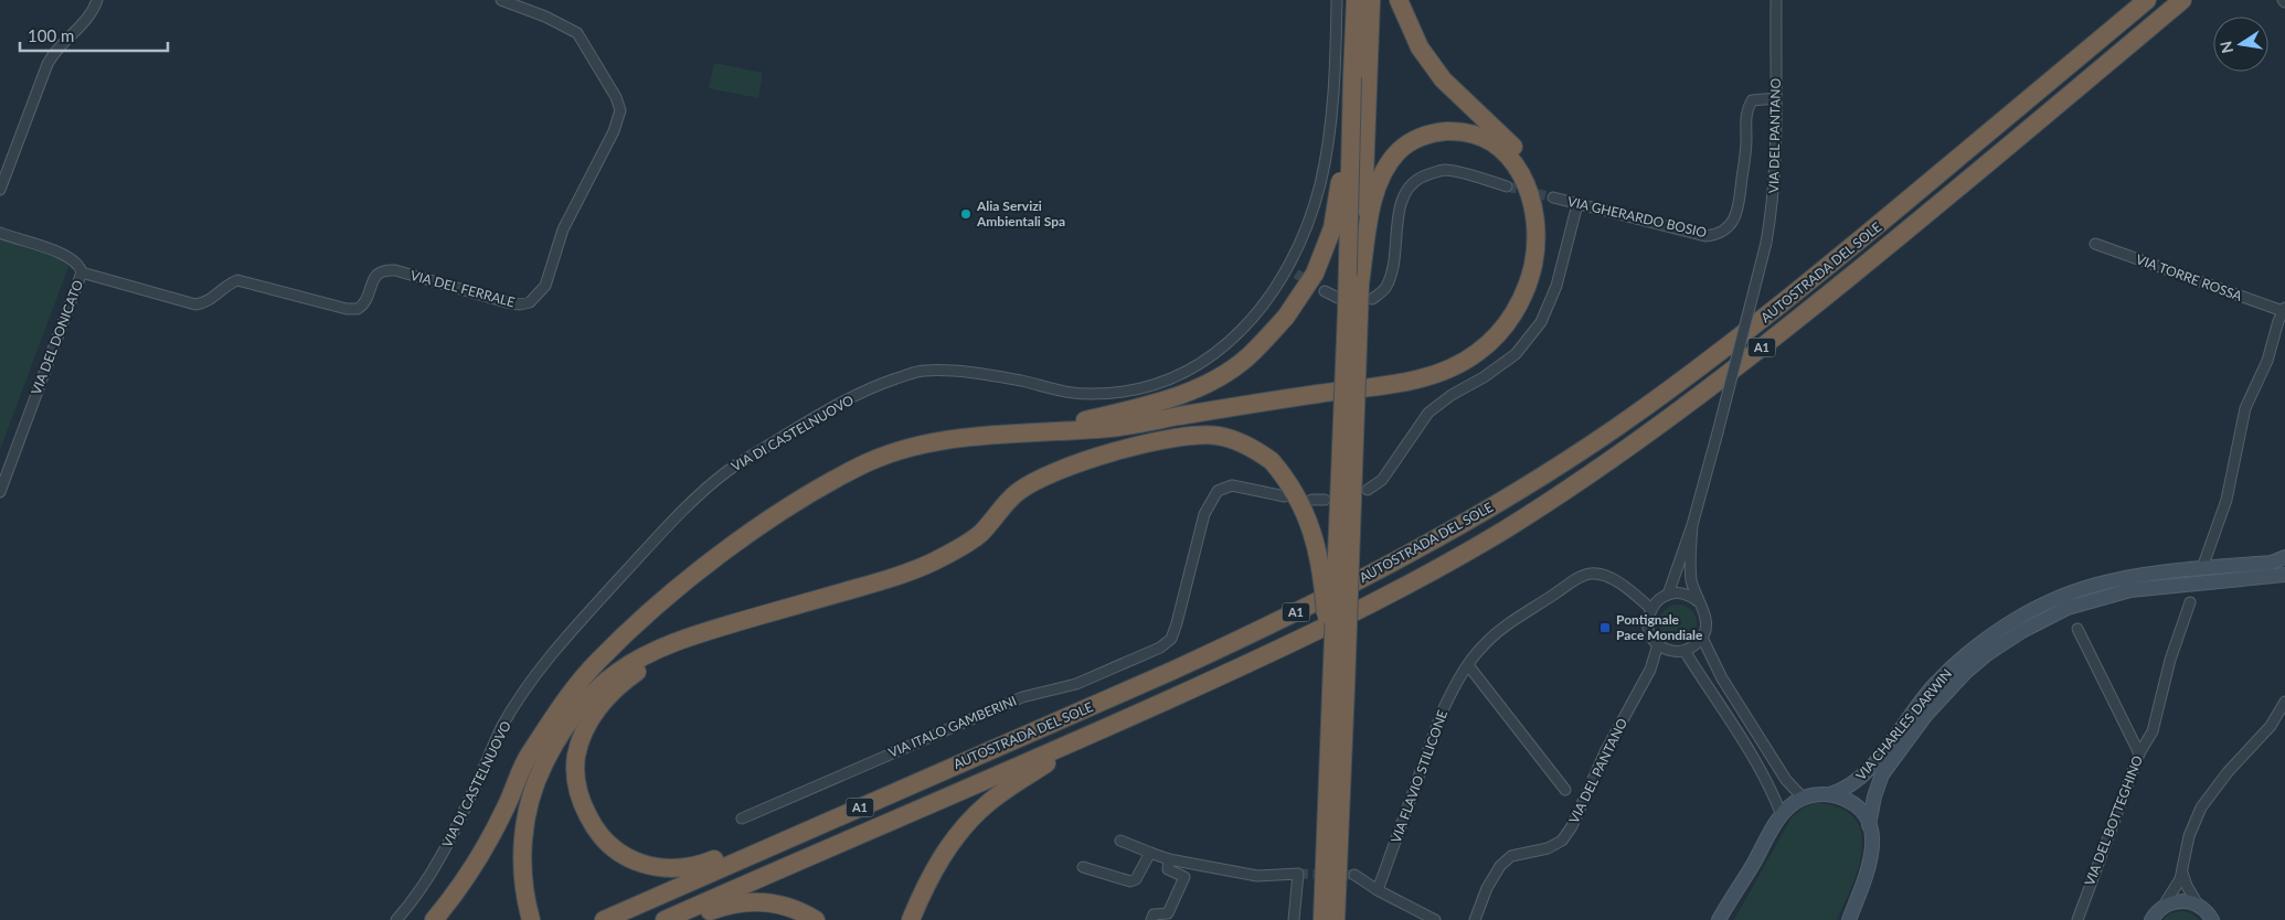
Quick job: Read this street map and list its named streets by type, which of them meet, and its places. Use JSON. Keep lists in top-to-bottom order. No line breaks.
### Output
{"streets":{"highway":["AUTOSTRADA DEL SOLE","A1"],"main road":["VIA CHARLES DARWIN"],"street":["VIA DEL PANTANO","VIA GHERARDO BOSIO","VIA TORRE ROSSA","VIA DEL FERRALE","VIA DEL DONICATO","VIA DI CASTELNUOVO","VIA ITALO GAMBERINI","VIA FLAVIO STILICONE","VIA DEL BOTTEGHINO"]},"crossings":[["VIA DEL PANTANO","VIA GHERARDO BOSIO"],["VIA DEL PANTANO","VIA FLAVIO STILICONE"],["VIA DEL FERRALE","VIA DEL DONICATO"]],"places":{"other":["Alia Servizi Ambientali Spa"],"transit":["Pontignale Pace Mondiale"]},"scale_bar":"100 m","north":"left"}
